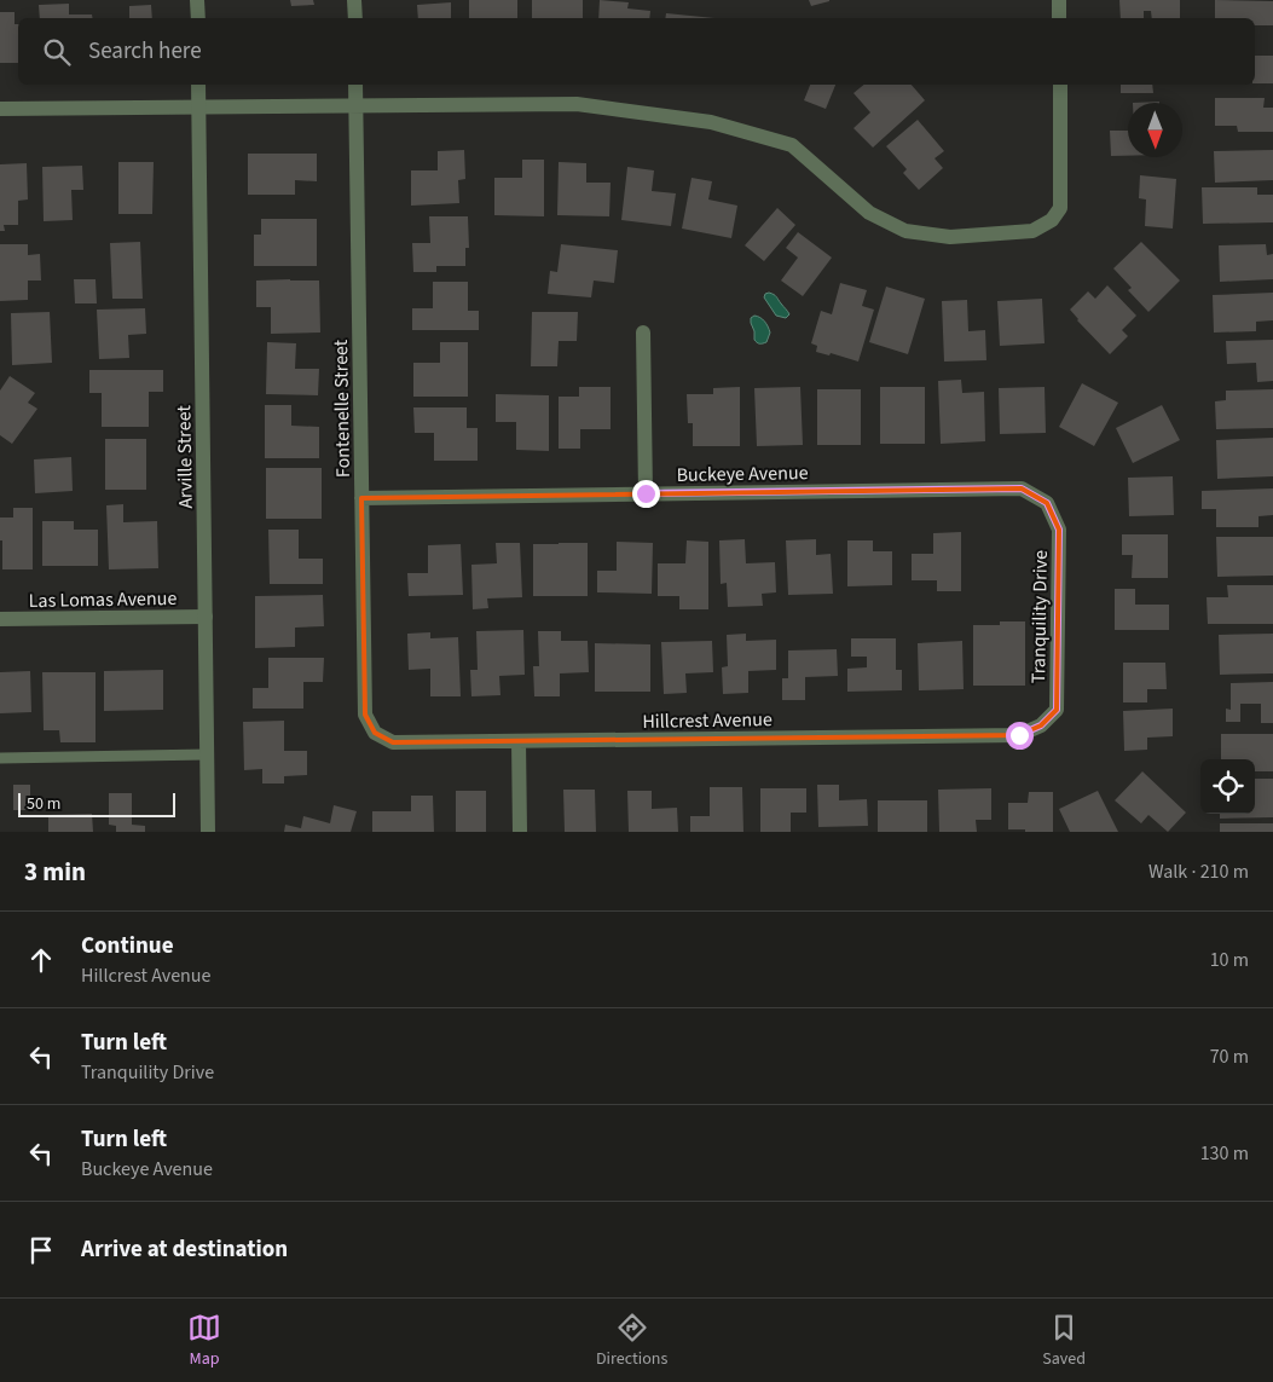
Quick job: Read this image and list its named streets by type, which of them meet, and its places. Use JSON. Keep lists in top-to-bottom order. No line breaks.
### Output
{"streets":{"street":["Fontenelle Street","Arville Street","Buckeye Avenue","Las Lomas Avenue","Tranquility Drive","Hillcrest Avenue"]},"crossings":[["Fontenelle Street","Buckeye Avenue"],["Fontenelle Street","Hillcrest Avenue"],["Arville Street","Las Lomas Avenue"],["Buckeye Avenue","Tranquility Drive"],["Tranquility Drive","Hillcrest Avenue"]],"scale_bar":"50 m","north":"bottom","page":{"search":"Search here","scale":"50 m","heading":["3 min","Walk · 210 m"],"list":[["Continue","Hillcrest Avenue","10 m"],["Turn left","Tranquility Drive","70 m"],["Turn left","Buckeye Avenue","130 m"],"Arrive at destination"],"nav":["Map","Directions","Saved"]}}
